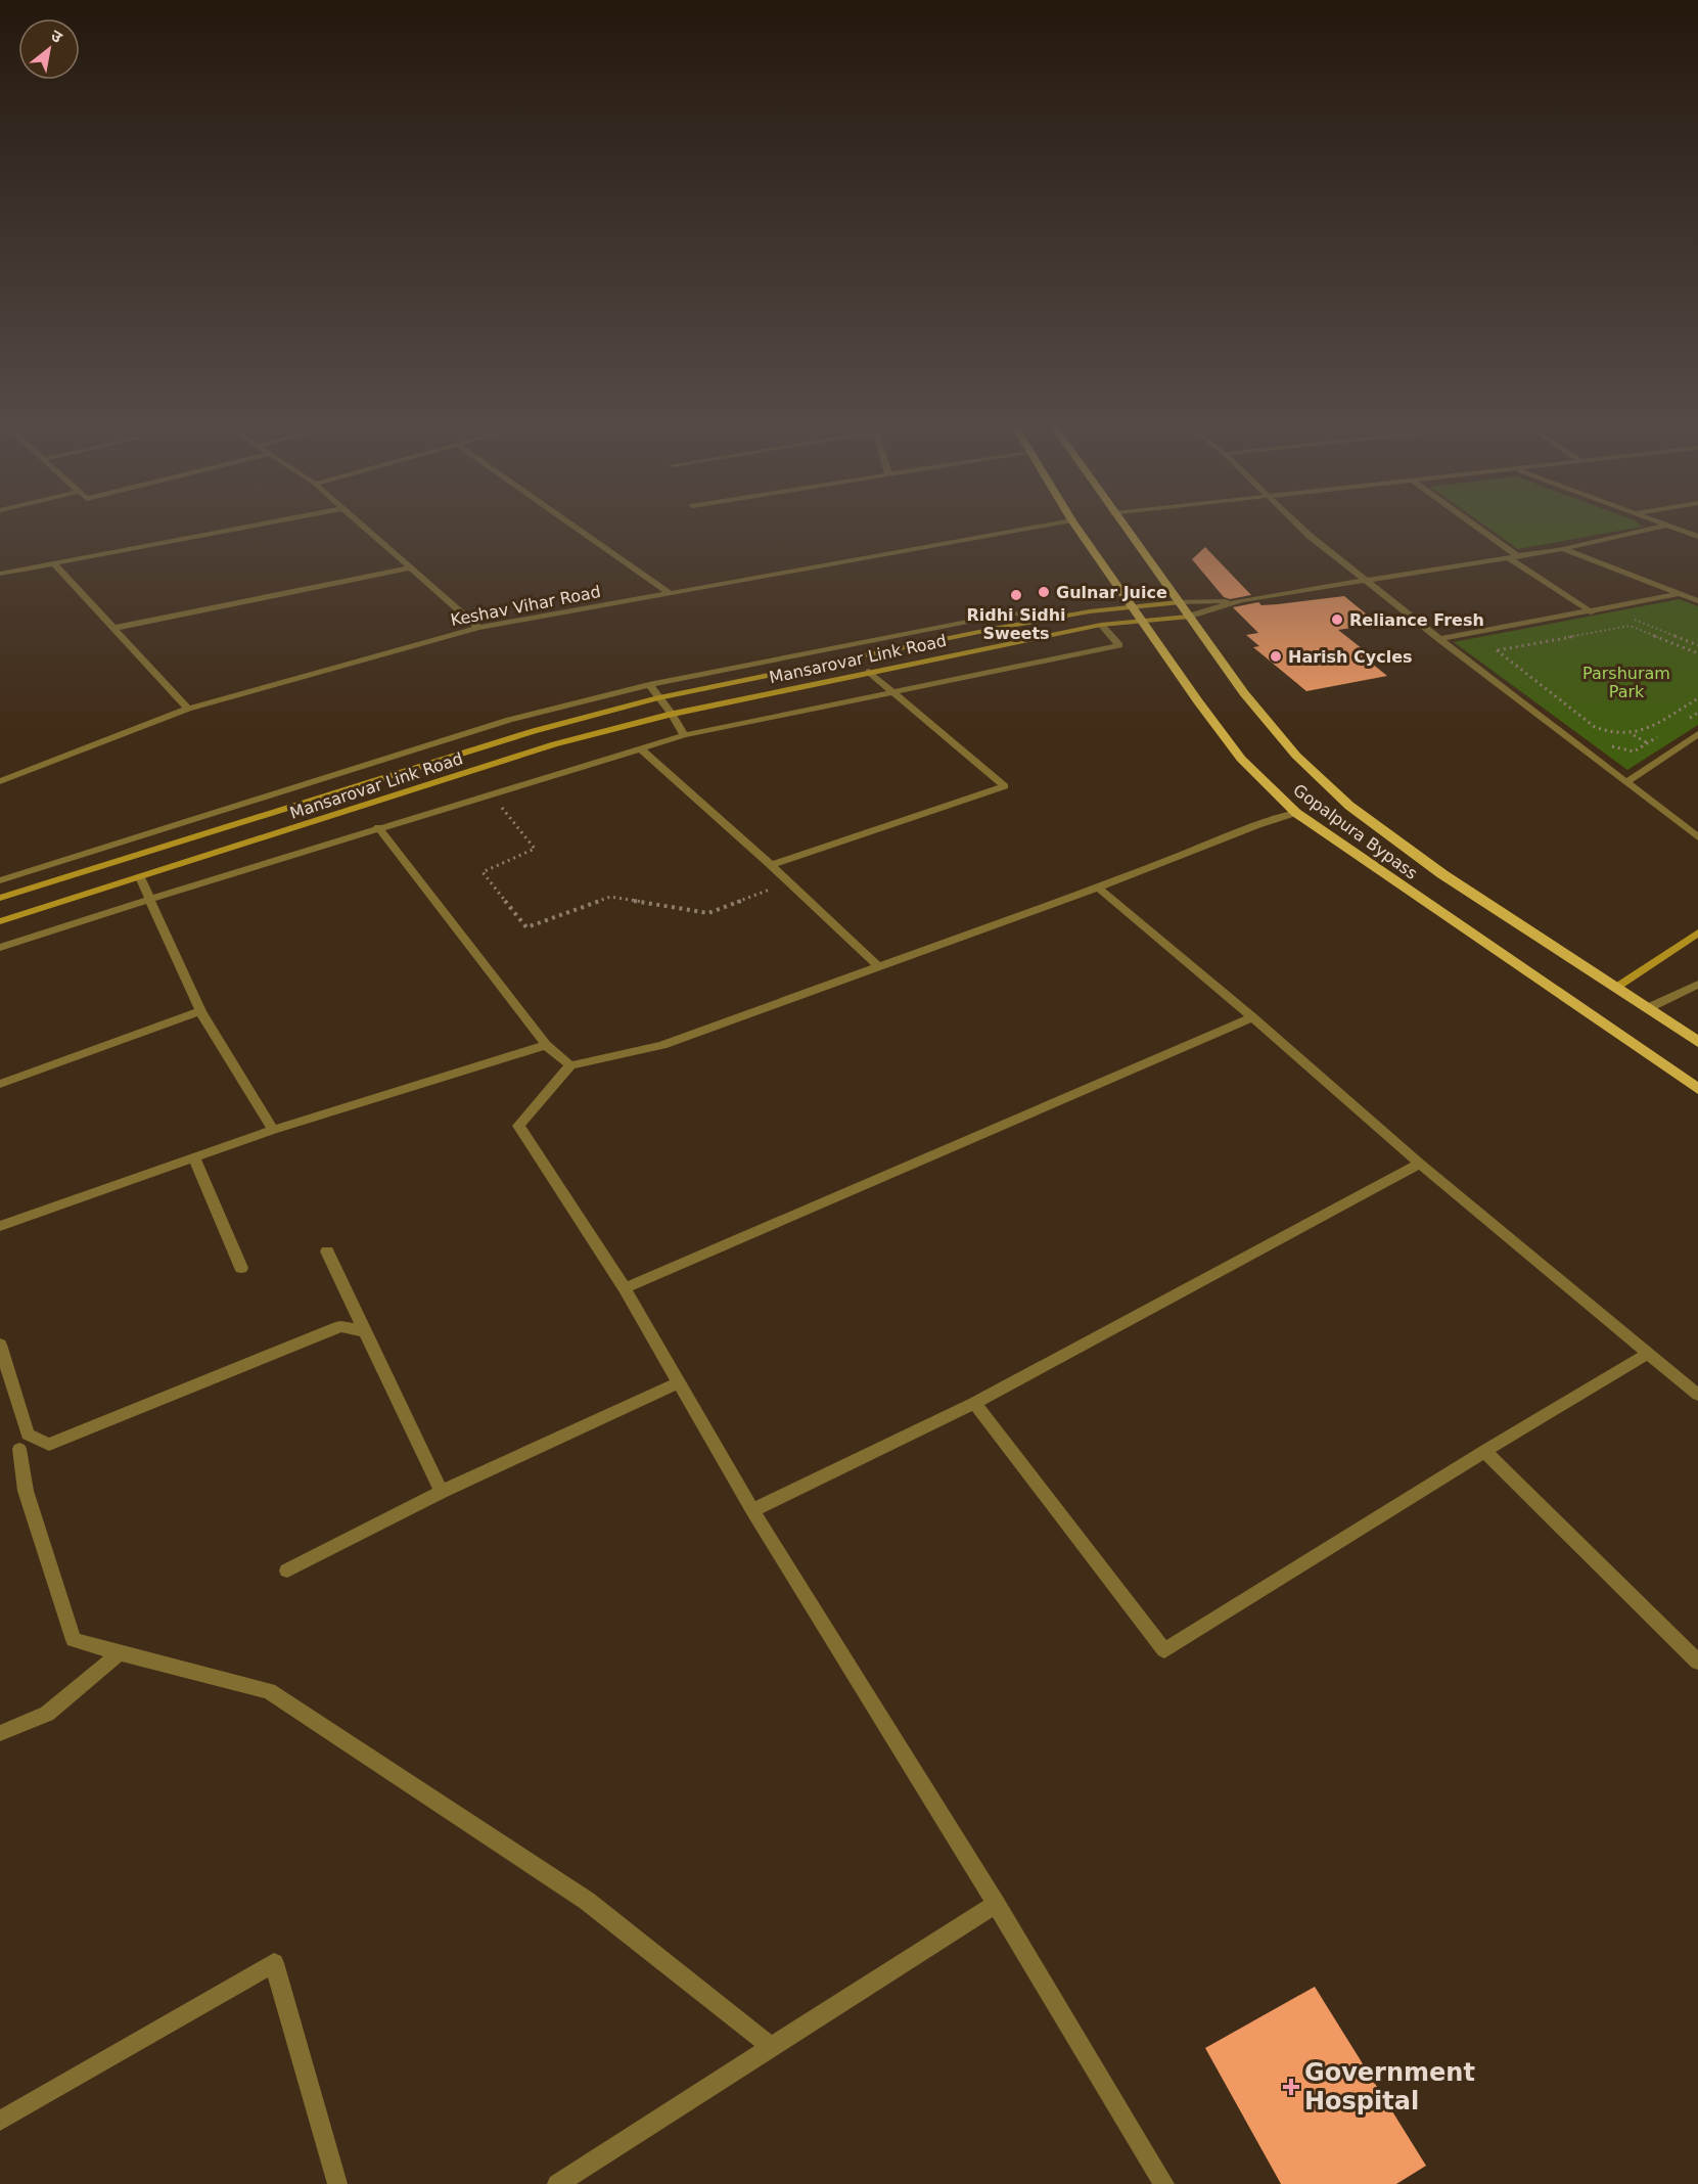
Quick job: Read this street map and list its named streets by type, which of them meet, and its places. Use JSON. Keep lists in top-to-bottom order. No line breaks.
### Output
{"streets":{"main road":["Gopalpura Bypass"],"street":["Keshav Vihar Road","Mansarovar Link Road"]},"crossings":[["Mansarovar Link Road","Gopalpura Bypass"]],"parks":["Parshuram Park"],"places":{"other":["Gulnar Juice","Ridhi Sidhi Sweets","Reliance Fresh","Harish Cycles"],"health":["Government Hospital"]},"north":"top right"}
